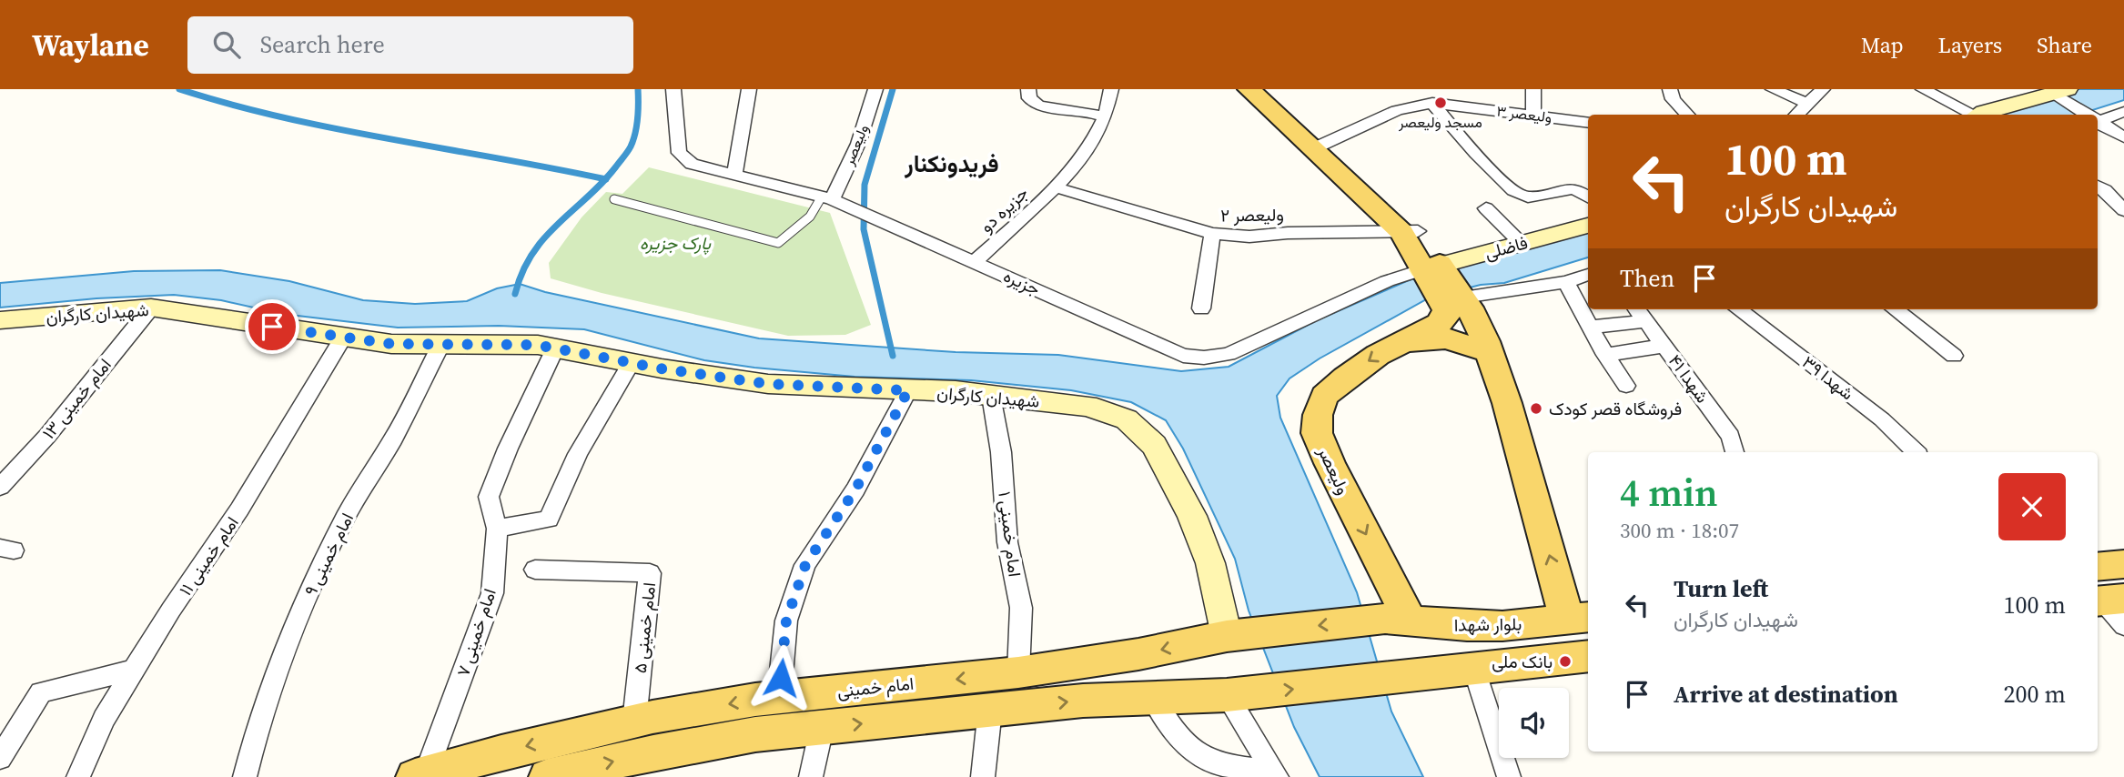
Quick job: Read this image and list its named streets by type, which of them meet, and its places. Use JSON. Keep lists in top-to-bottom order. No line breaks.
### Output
{"streets":{"main road":["ولیعصر","بلوار شهدا","امام خمینی"],"street":["ولیعصر ۳","جزیره دو","ولیعصر ۲","فاضلی","جزیره","شهیدان کارگران","شهدا ۳۹","شهدا ۴۱","امام خمینی ۱۳","امام خمینی ۱","امام خمینی ۹","امام خمینی ۱۱","امام خمینی ۵","امام خمینی ۷"]},"crossings":[["ولیعصر ۳","ولیعصر"],["ولیعصر","ولیعصر ۲"],["ولیعصر","فاضلی"],["ولیعصر","جزیره"],["ولیعصر","بلوار شهدا"],["جزیره دو","ولیعصر ۲"],["جزیره دو","جزیره"],["فاضلی","جزیره"],["شهیدان کارگران","امام خمینی ۱۳"],["شهیدان کارگران","امام خمینی ۱"],["شهیدان کارگران","امام خمینی ۹"],["شهیدان کارگران","امام خمینی ۱۱"],["شهیدان کارگران","بلوار شهدا"],["شهیدان کارگران","امام خمینی ۷"],["شهیدان کارگران","امام خمینی"],["امام خمینی ۱","امام خمینی"],["بلوار شهدا","امام خمینی"],["امام خمینی ۵","امام خمینی"],["امام خمینی ۷","امام خمینی"]],"one_way":["بلوار شهدا"],"districts":["فریدونکنار"],"parks":["پارک جزیره"],"places":["مسجد ولیعصر","فروشگاه قصر کودک","بانک ملی"],"page":{"header":"Waylane","search":"Search here","nav":["Map","Layers","Share"],"turn":["100 m","شهیدان کارگران"],"then":"Then","heading":["4 min","300 m · 18:07"],"list":[{"name":"Turn left","note":"شهیدان کارگران","value":"100 m"},{"name":"Arrive at destination","value":"200 m"}]}}
